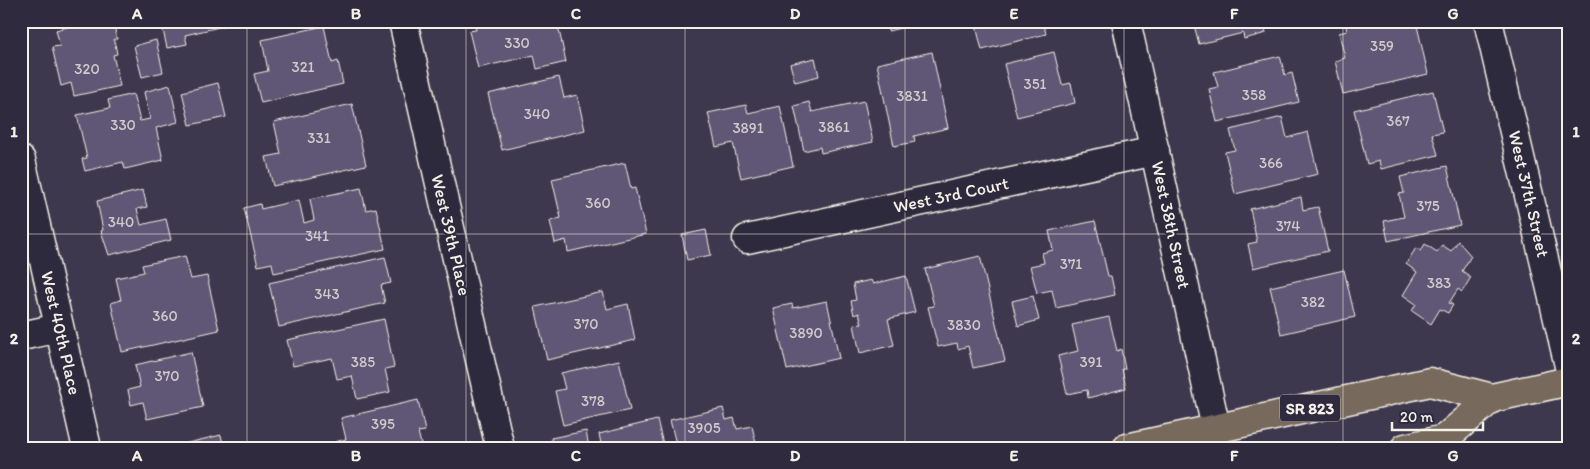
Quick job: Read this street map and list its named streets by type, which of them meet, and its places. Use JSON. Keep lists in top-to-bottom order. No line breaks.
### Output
{"streets":{"main road":["SR 823"],"street":["West 37th Street","West 3rd Court","West 38th Street","West 39th Place","West 40th Place"]},"crossings":[["West 3rd Court","West 38th Street"],["West 38th Street","SR 823"]],"house_numbers":["330","359","321","320","351","358","3831","340","367","330","3861","3891","331","366","360","375","340","374","341","371","383","343","382","360","370","3830","3890","385","391","370","378","395","3905"],"scale_bar":"20 m","grid":{"columns":["A","B","C","D","E","F","G"],"rows":["1","2"]}}
